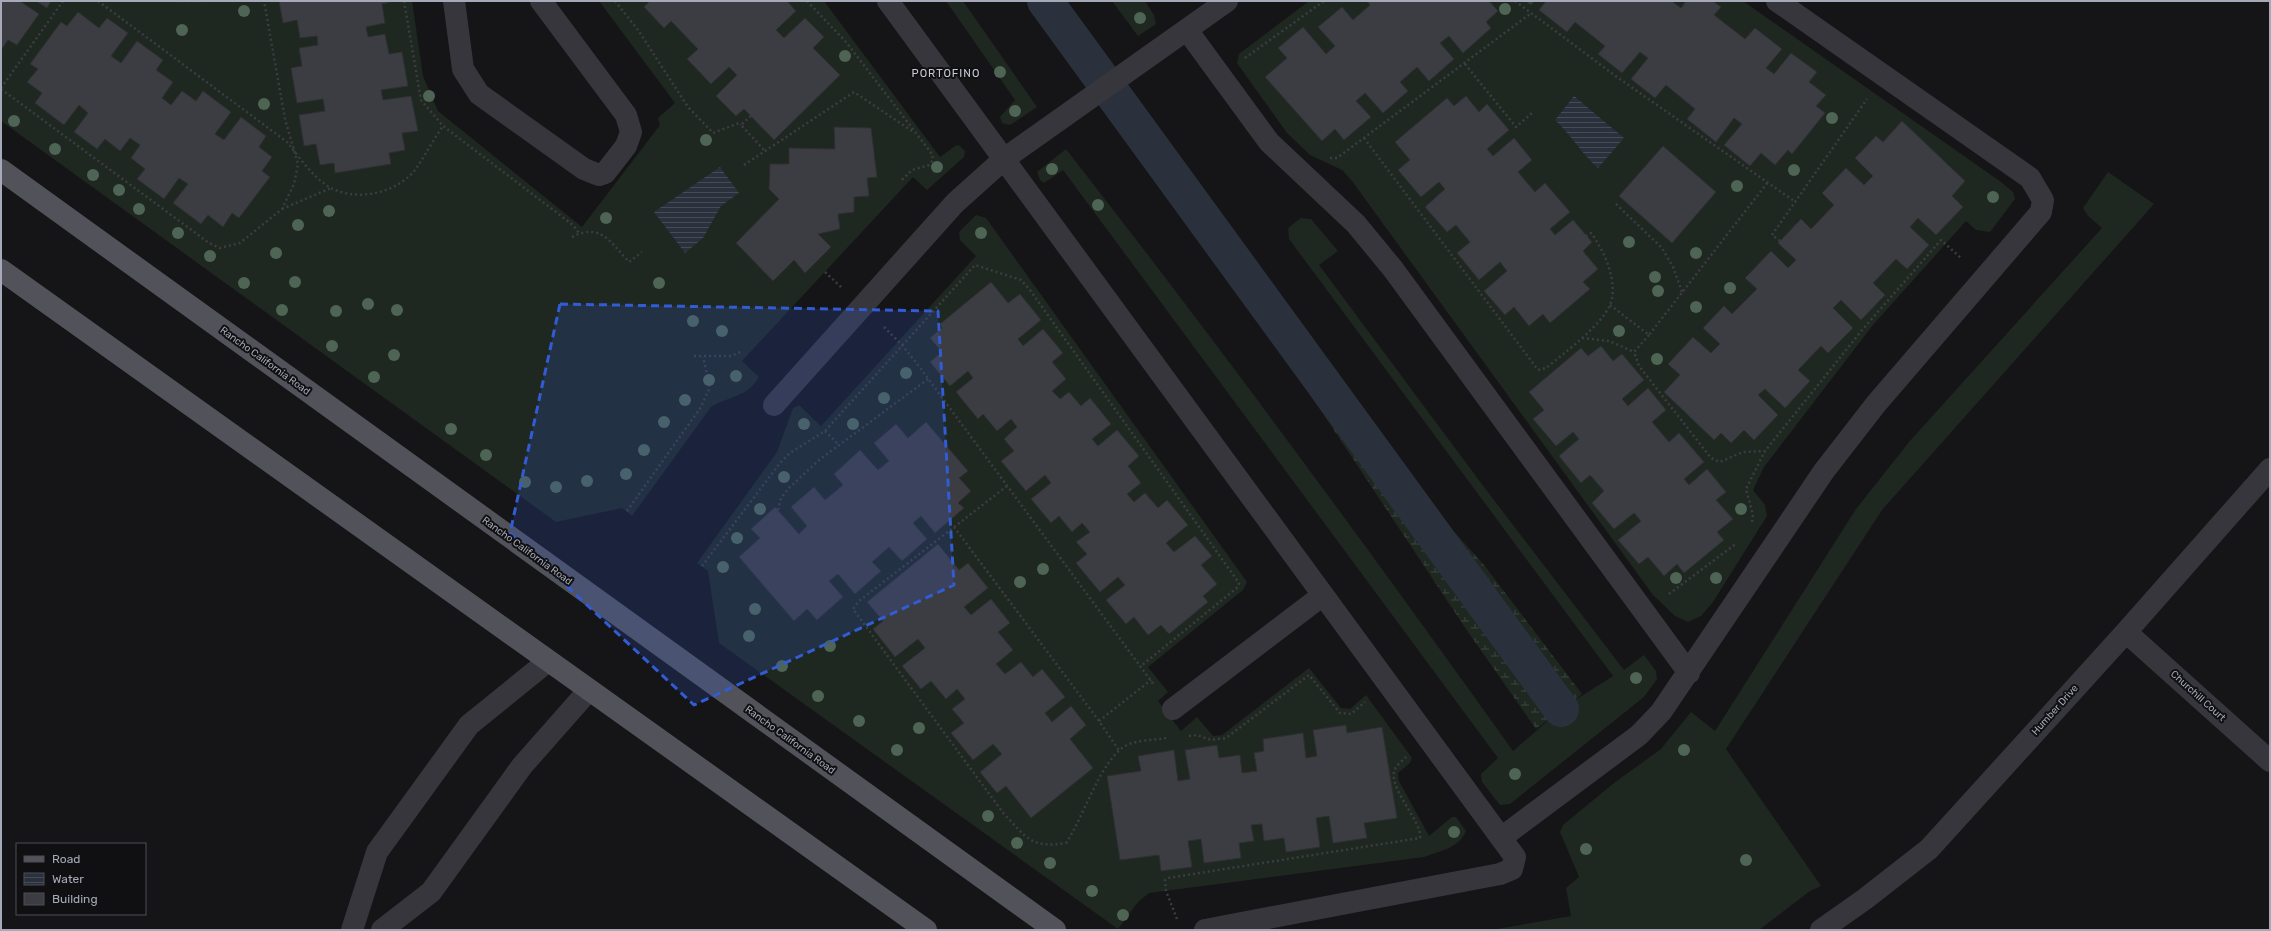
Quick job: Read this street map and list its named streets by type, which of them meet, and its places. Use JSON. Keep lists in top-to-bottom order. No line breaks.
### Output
{"streets":{"main road":["Rancho California Road"],"street":["Churchill Court","Humber Drive"]},"crossings":[["Churchill Court","Humber Drive"]],"districts":["PORTOFINO"],"legend":["Road","Water","Building"]}
